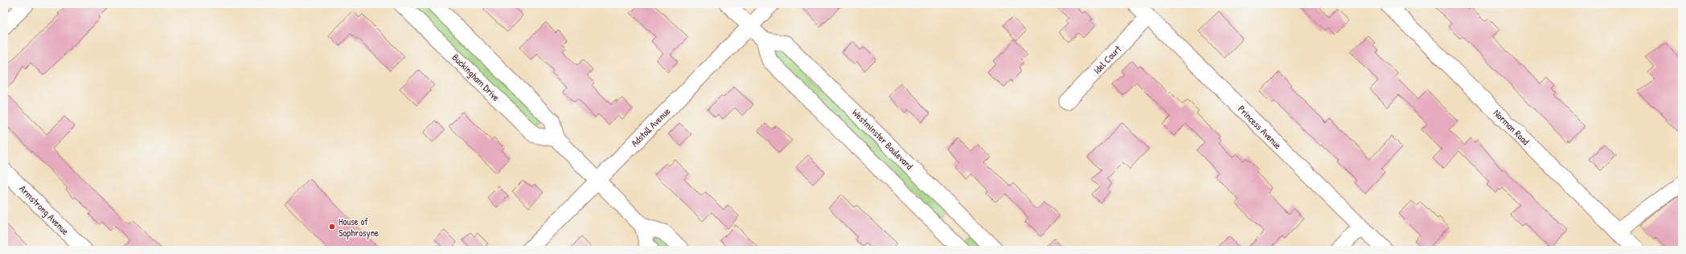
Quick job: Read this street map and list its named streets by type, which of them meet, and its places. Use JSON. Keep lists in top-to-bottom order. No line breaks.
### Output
{"streets":{"street":["Idel Court","Buckingham Drive","Adstoll Avenue","Princess Avenue","Norman Road","Westminster Boulevard","Armstrong Avenue"]},"crossings":[["Idel Court","Princess Avenue"]],"places":["House of Sophrosyne"]}
